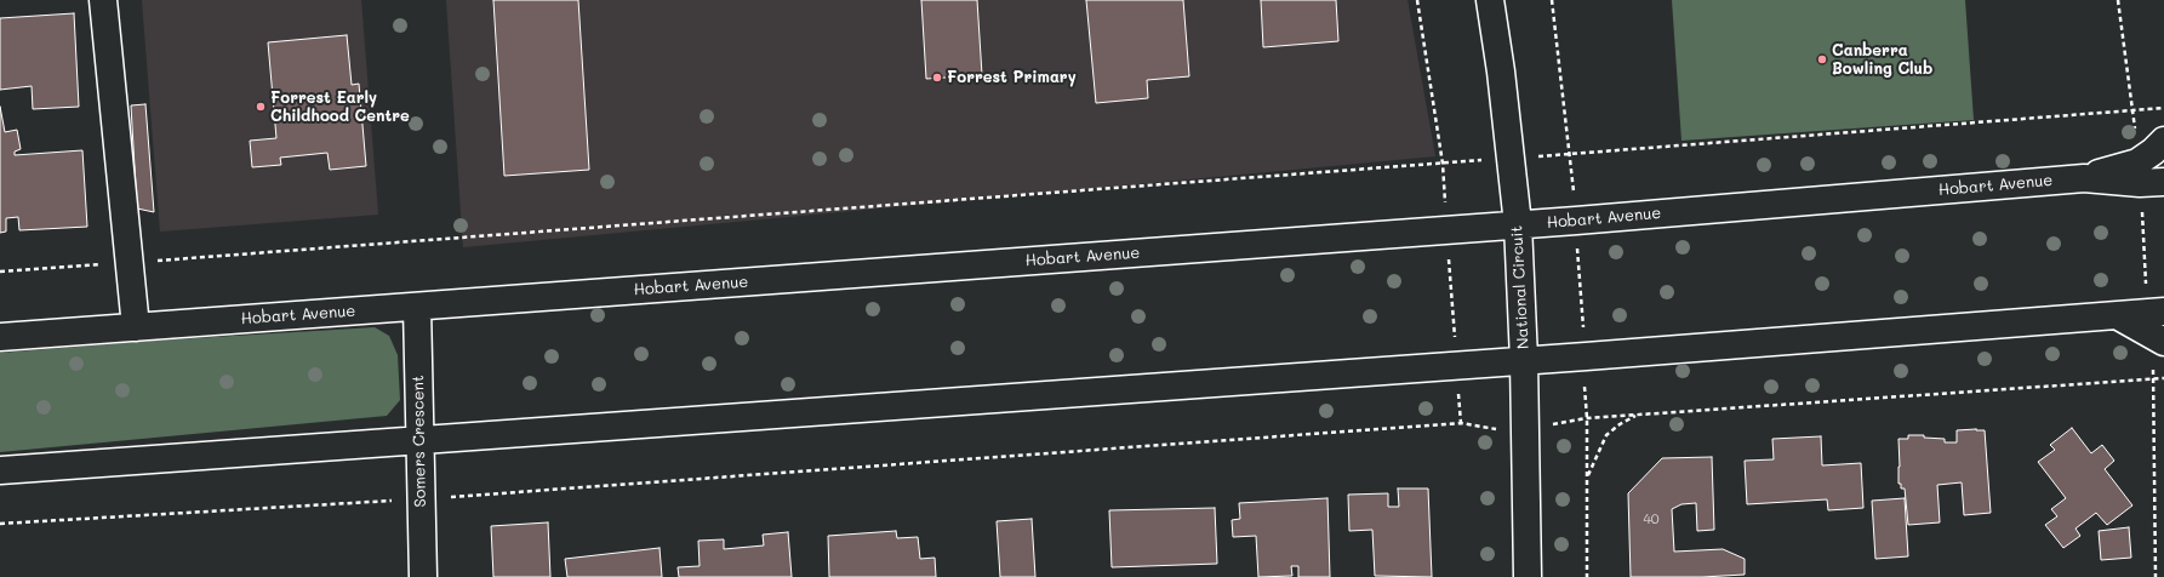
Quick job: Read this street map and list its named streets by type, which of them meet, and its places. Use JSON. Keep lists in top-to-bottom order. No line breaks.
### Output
{"streets":{"street":["Hobart Avenue","National Circuit","Somers Crescent"]},"crossings":[["Hobart Avenue","National Circuit"],["Hobart Avenue","Somers Crescent"]],"places":["Canberra Bowling Club","Forrest Primary","Forrest Early Childhood Centre"],"house_numbers":["40"]}
